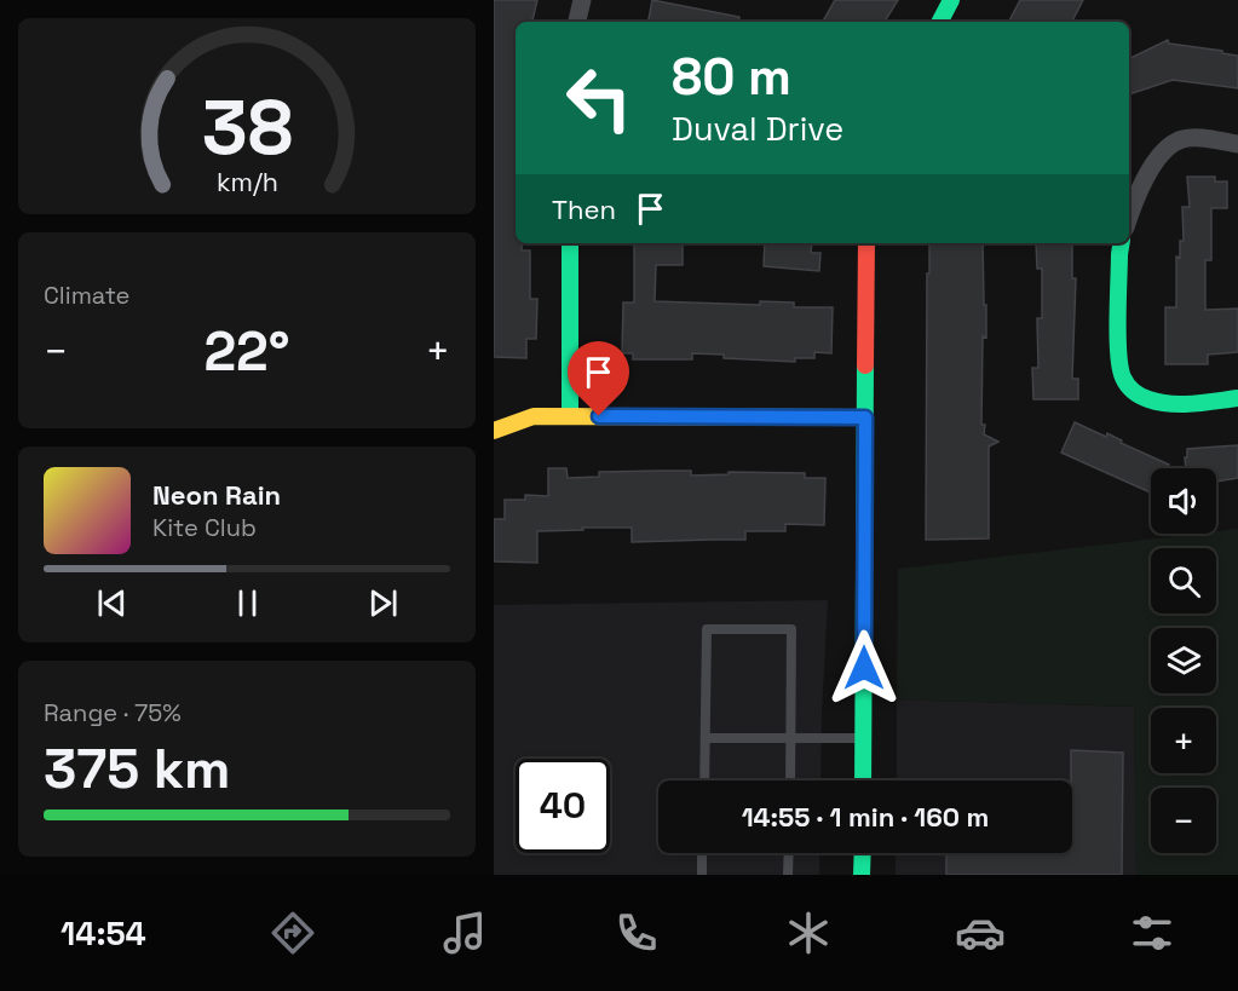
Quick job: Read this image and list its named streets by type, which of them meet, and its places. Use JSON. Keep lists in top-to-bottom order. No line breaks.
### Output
{"page":{"turn":["80 m","Duval Drive"],"then":"Then","tile":["Climate",["Range · 75%","375 km"]],"heat":["−","22°","+"],"song":["Neon Rain","Kite Club"],"map_buttons":["+","−"],"limit":"40","trip":"14:55 · 1 min · 160 m","tabs":"14:54","gauge":["38","km/h"]}}
